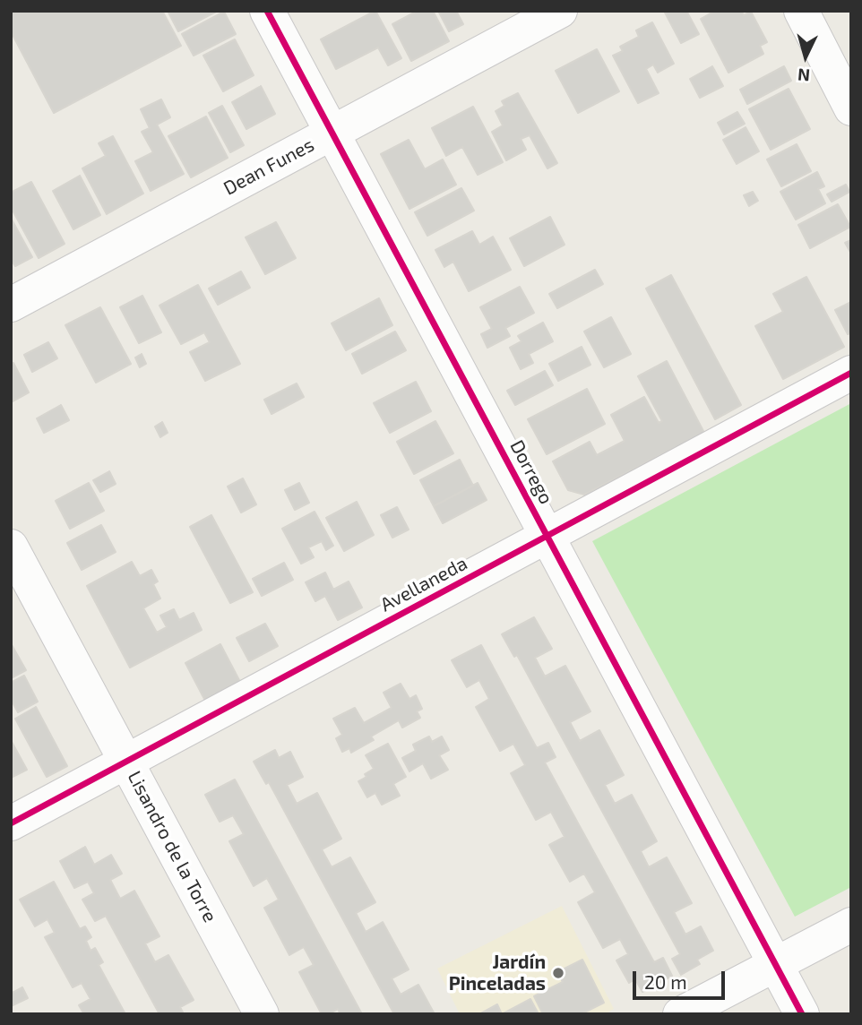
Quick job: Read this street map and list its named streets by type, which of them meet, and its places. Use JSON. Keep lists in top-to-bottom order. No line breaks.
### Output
{"streets":{"street":["Dean Funes","Dorrego","Avellaneda","Lisandro de la Torre"]},"crossings":[["Dean Funes","Dorrego"],["Dorrego","Avellaneda"],["Avellaneda","Lisandro de la Torre"]],"places":["Jardín Pinceladas"],"scale_bar":"20 m","north":"bottom"}
